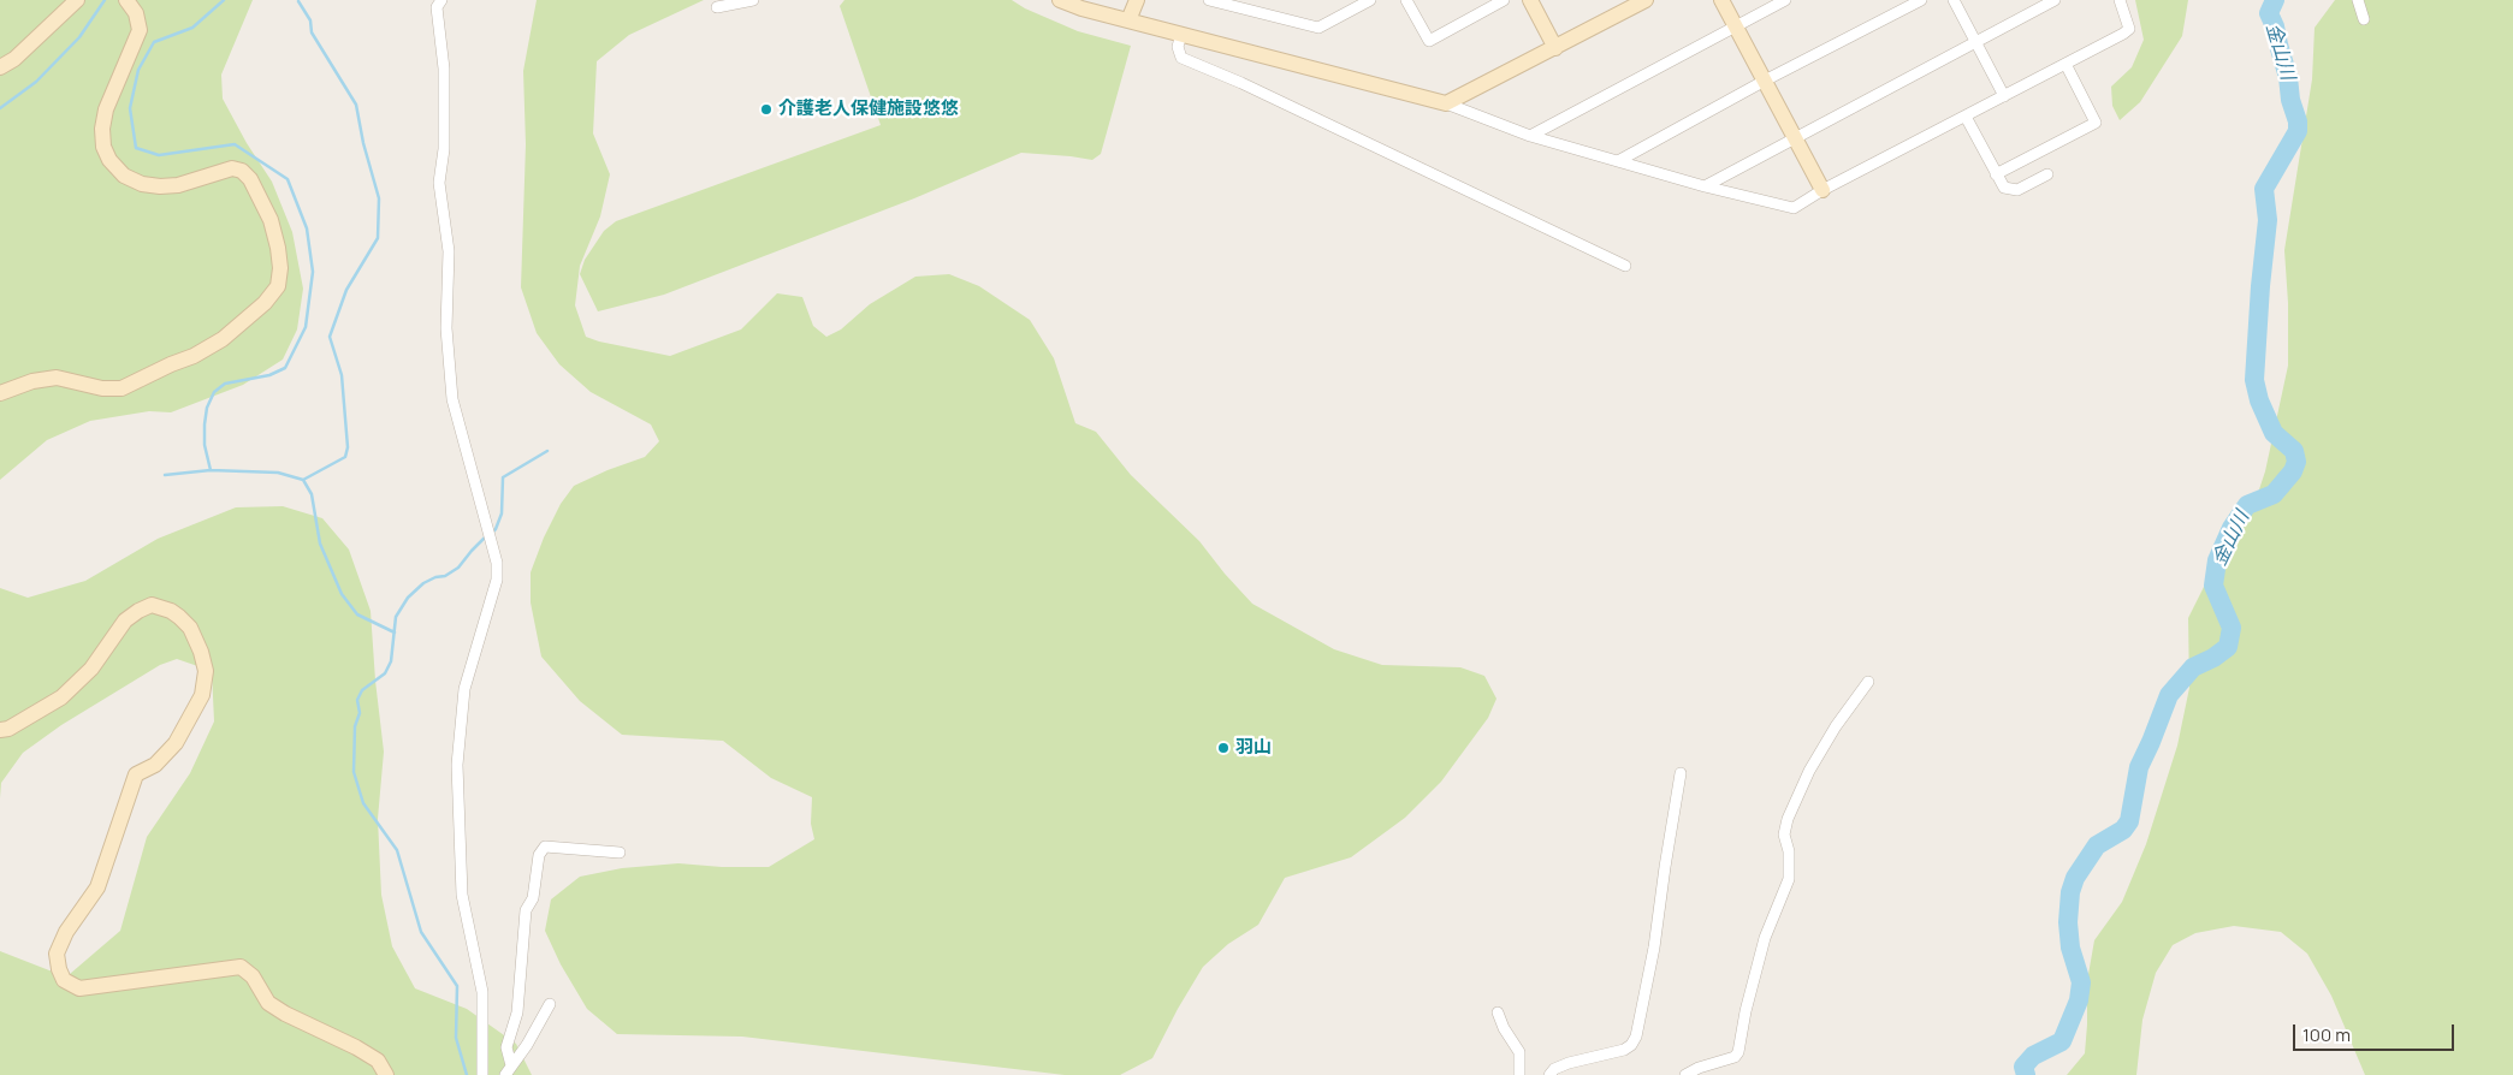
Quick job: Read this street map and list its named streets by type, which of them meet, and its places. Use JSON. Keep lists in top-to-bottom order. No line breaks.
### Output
{"water":["金山川"],"places":["介護老人保健施設悠悠","羽山"],"scale_bar":"100 m"}
